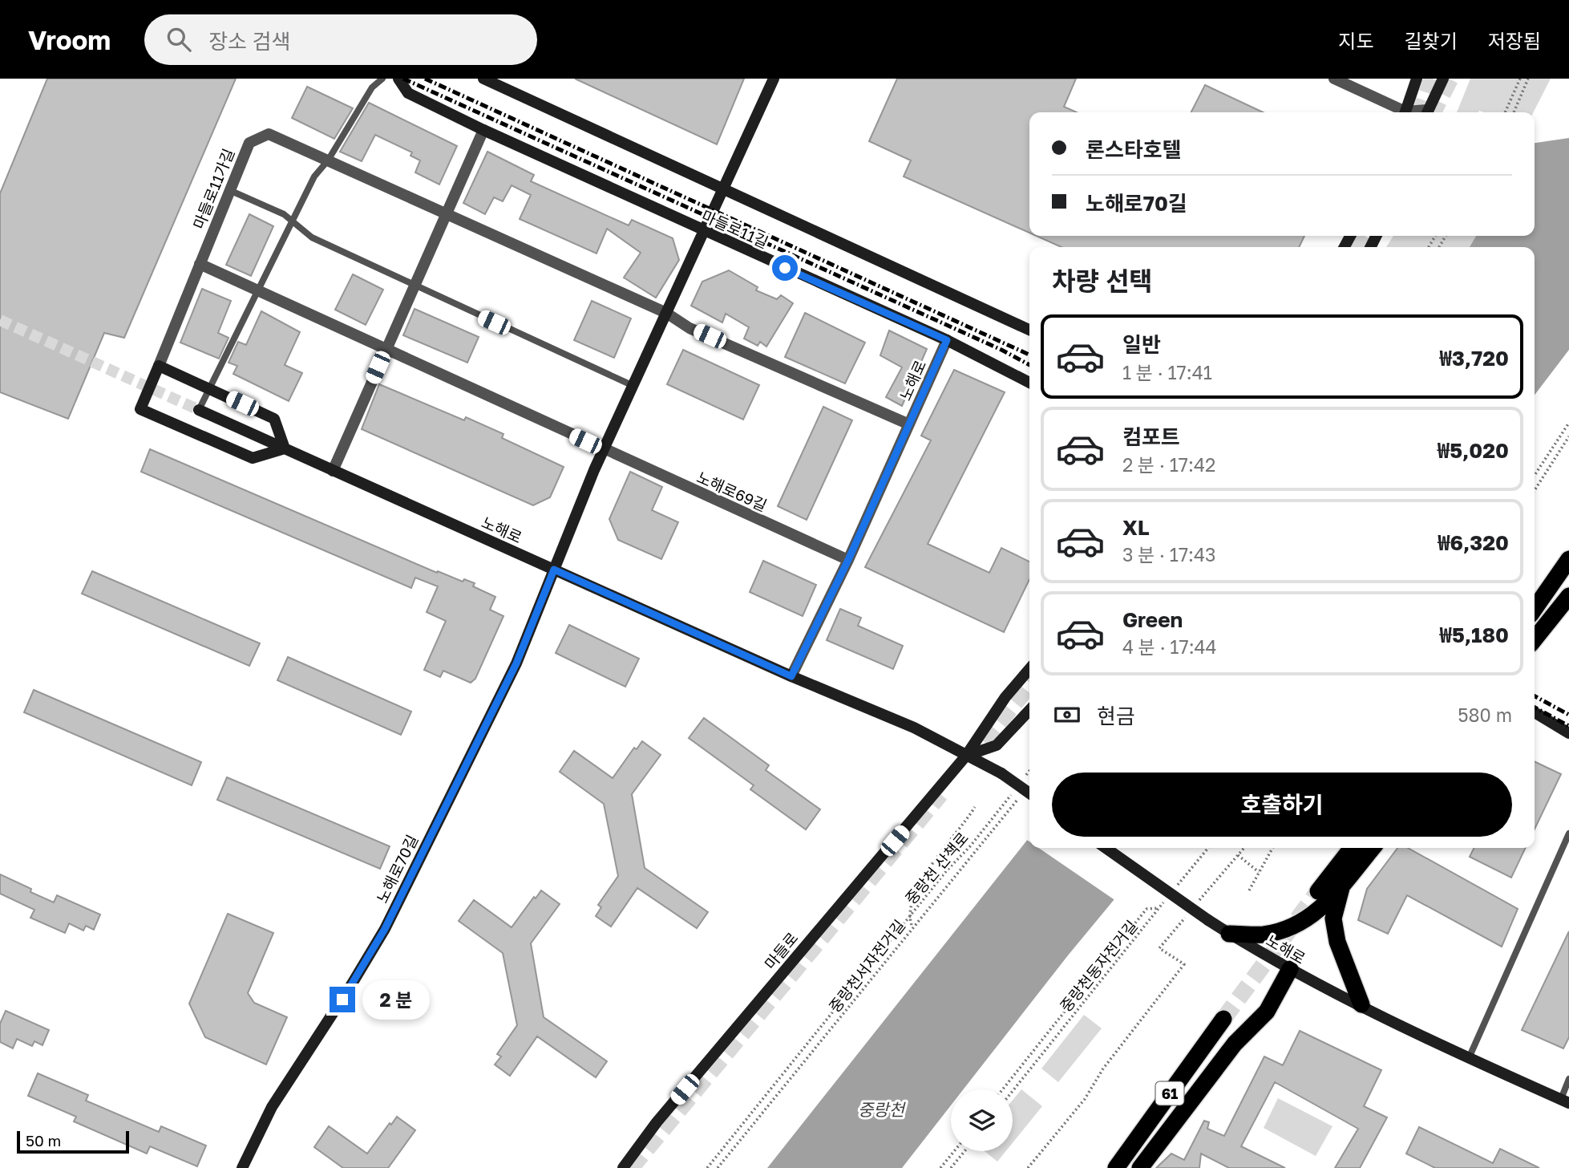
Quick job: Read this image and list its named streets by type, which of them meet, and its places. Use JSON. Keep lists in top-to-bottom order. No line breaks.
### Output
{"streets":{"highway":["61"],"main road":["마들로11길","노해로","노해로70길","마들로"],"street":["마들로11가길","노해로69길"],"path":["중랑천 산책로","중랑천서자전거길","중랑천동자전거길"]},"crossings":[["마들로11길","노해로"],["노해로","노해로69길"],["노해로","노해로70길"],["노해로","마들로"]],"water":["중랑천"],"scale_bar":"50 m","page":{"header":"Vroom","search":"장소 검색","nav":["지도","길찾기","저장됨"],"banner":["론스타호텔","노해로70길"],"heading":"차량 선택","list":[{"name":"일반","note":"1 분 · 17:41","value":"₩3,720"},{"name":"컴포트","note":"2 분 · 17:42","value":"₩5,020"},{"name":"XL","note":"3 분 · 17:43","value":"₩6,320"},{"name":"Green","note":"4 분 · 17:44","value":"₩5,180"}],"pay":["현금","580 m"],"buttons":"호출하기","bubble":"2 분","scale":"50 m"}}
